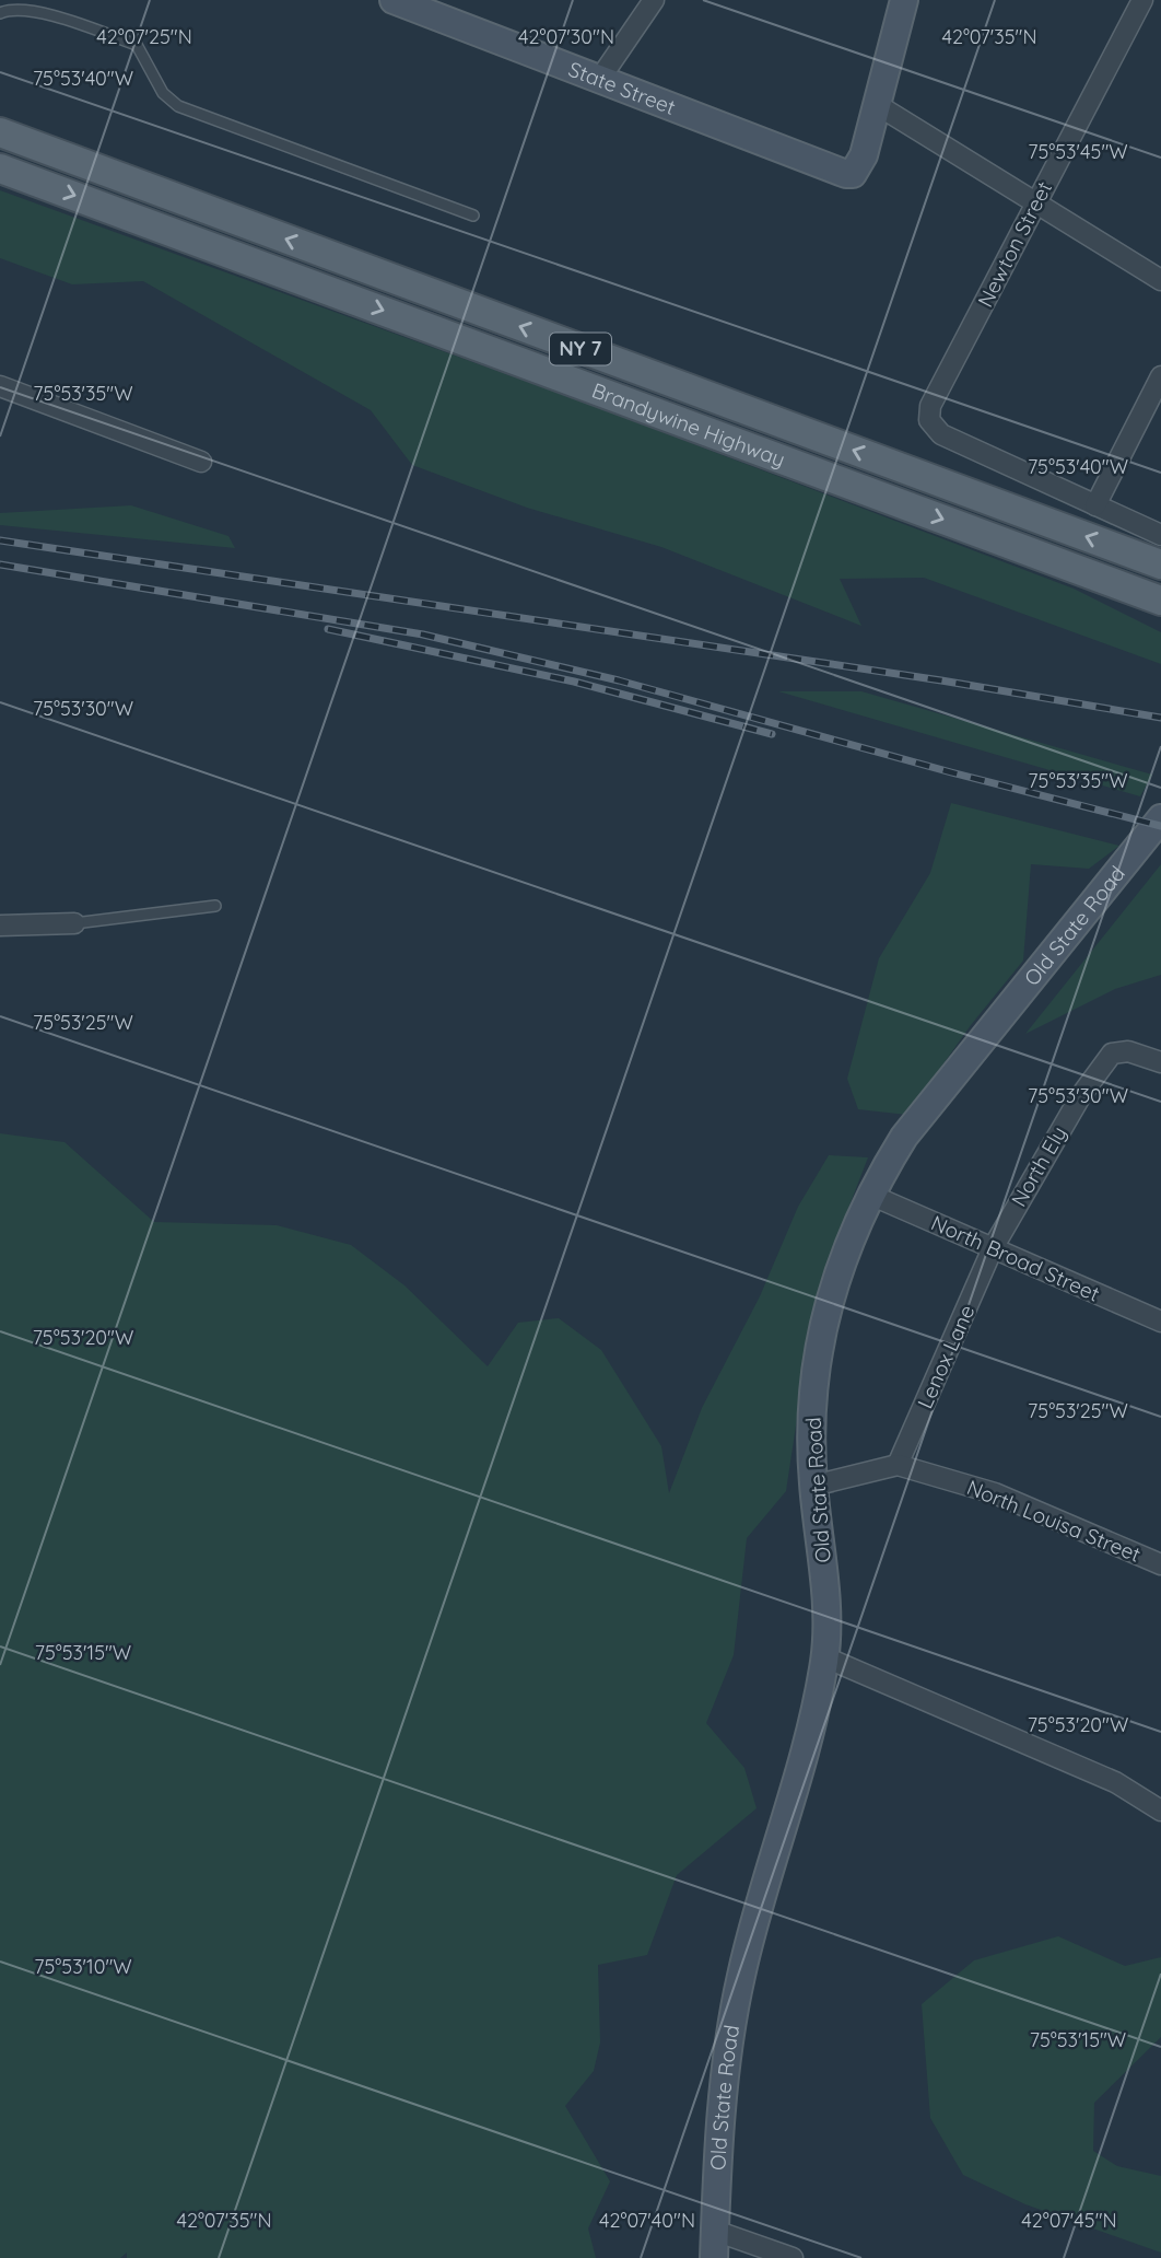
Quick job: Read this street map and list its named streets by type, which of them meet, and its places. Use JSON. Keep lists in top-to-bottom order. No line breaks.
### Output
{"streets":{"main road":["NY 7","Brandywine Highway"],"street":["State Street","Newton Street","Old State Road","North Ely","North Broad Street","Lenox Lane","North Louisa Street"]},"crossings":[["Old State Road","North Broad Street"],["North Ely","North Broad Street"],["North Ely","Lenox Lane"],["North Broad Street","Lenox Lane"],["Lenox Lane","North Louisa Street"]],"coordinates":["42°07'25\"N","42°07'30\"N","42°07'35\"N","75°53'40\"W","75°53'45\"W","75°53'35\"W","75°53'30\"W","75°53'25\"W","75°53'20\"W","75°53'15\"W","75°53'10\"W","42°07'40\"N","42°07'45\"N"]}
